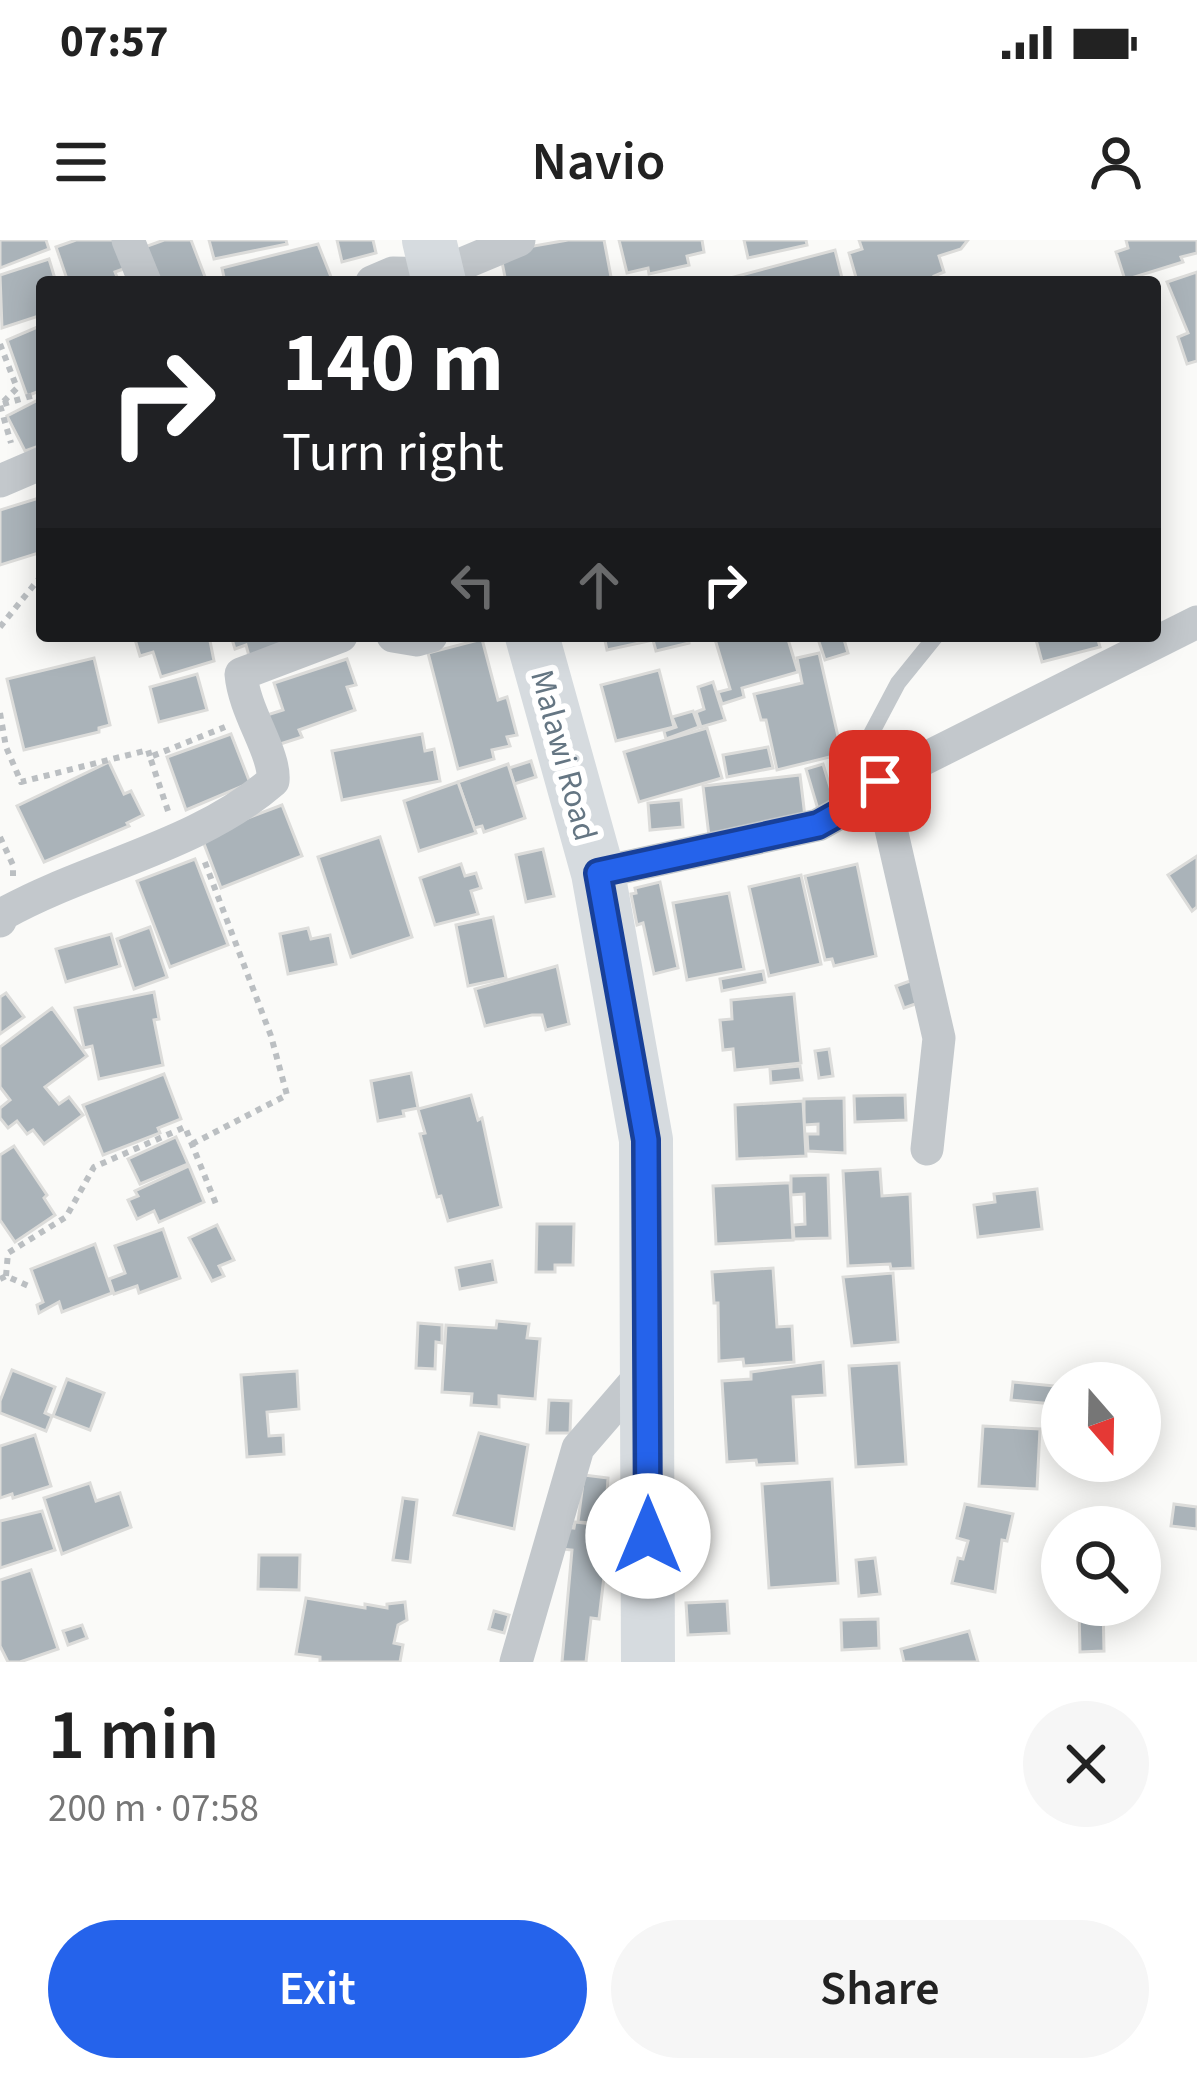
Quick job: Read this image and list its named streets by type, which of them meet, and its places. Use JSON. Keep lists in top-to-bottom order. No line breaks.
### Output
{"streets":{"main road":["Malawi Road"]},"north":"bottom","page":{"status":"07:57","header":"Navio","turn":["140 m","Turn right"],"heading":["1 min","200 m · 07:58"],"buttons":["Exit","Share"]}}
